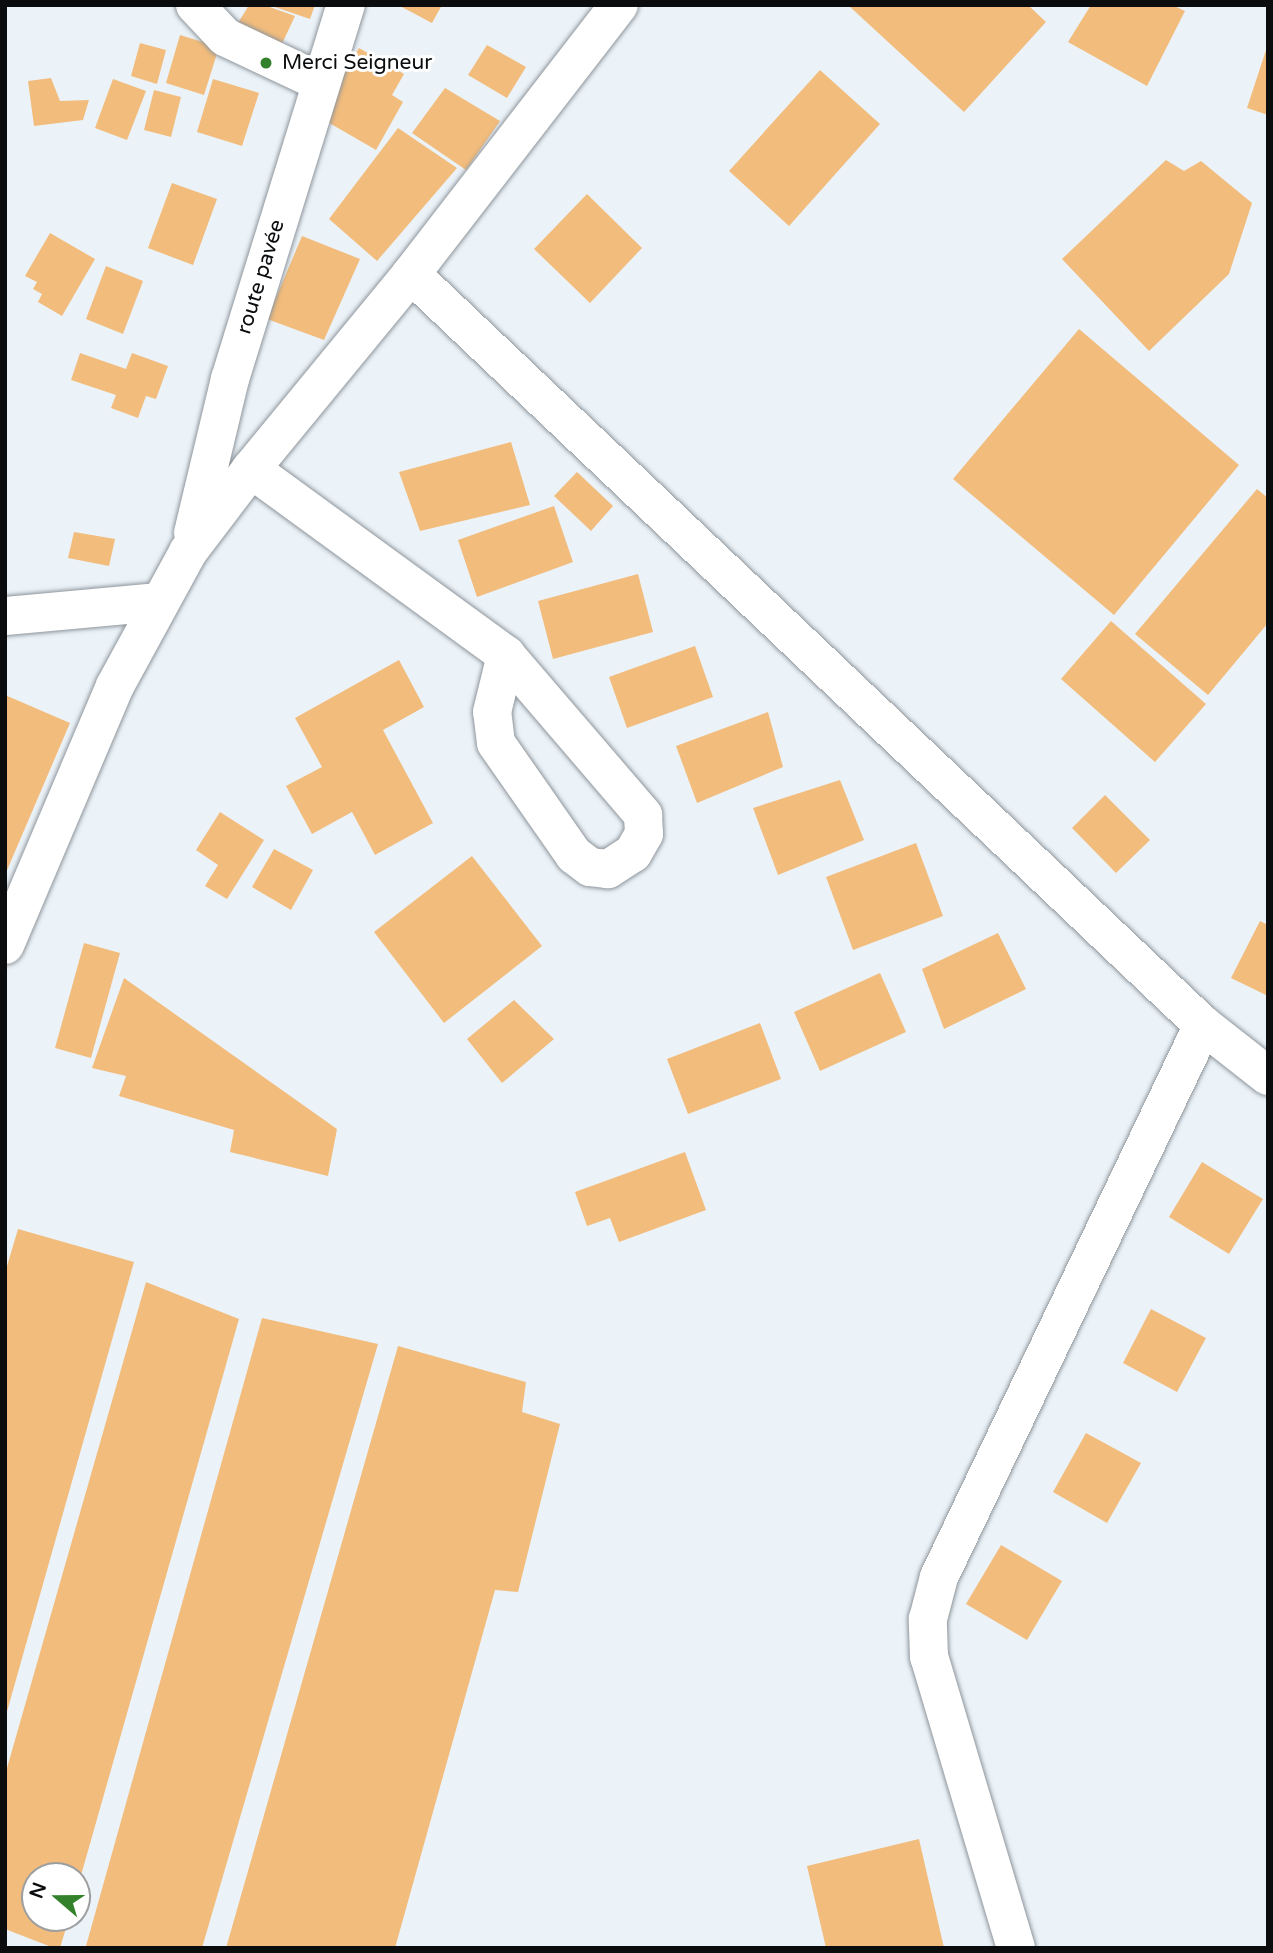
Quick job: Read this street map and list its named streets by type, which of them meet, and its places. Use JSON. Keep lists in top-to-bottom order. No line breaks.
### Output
{"streets":{"street":["route pavée"]},"places":["Merci Seigneur"],"north":"left"}
